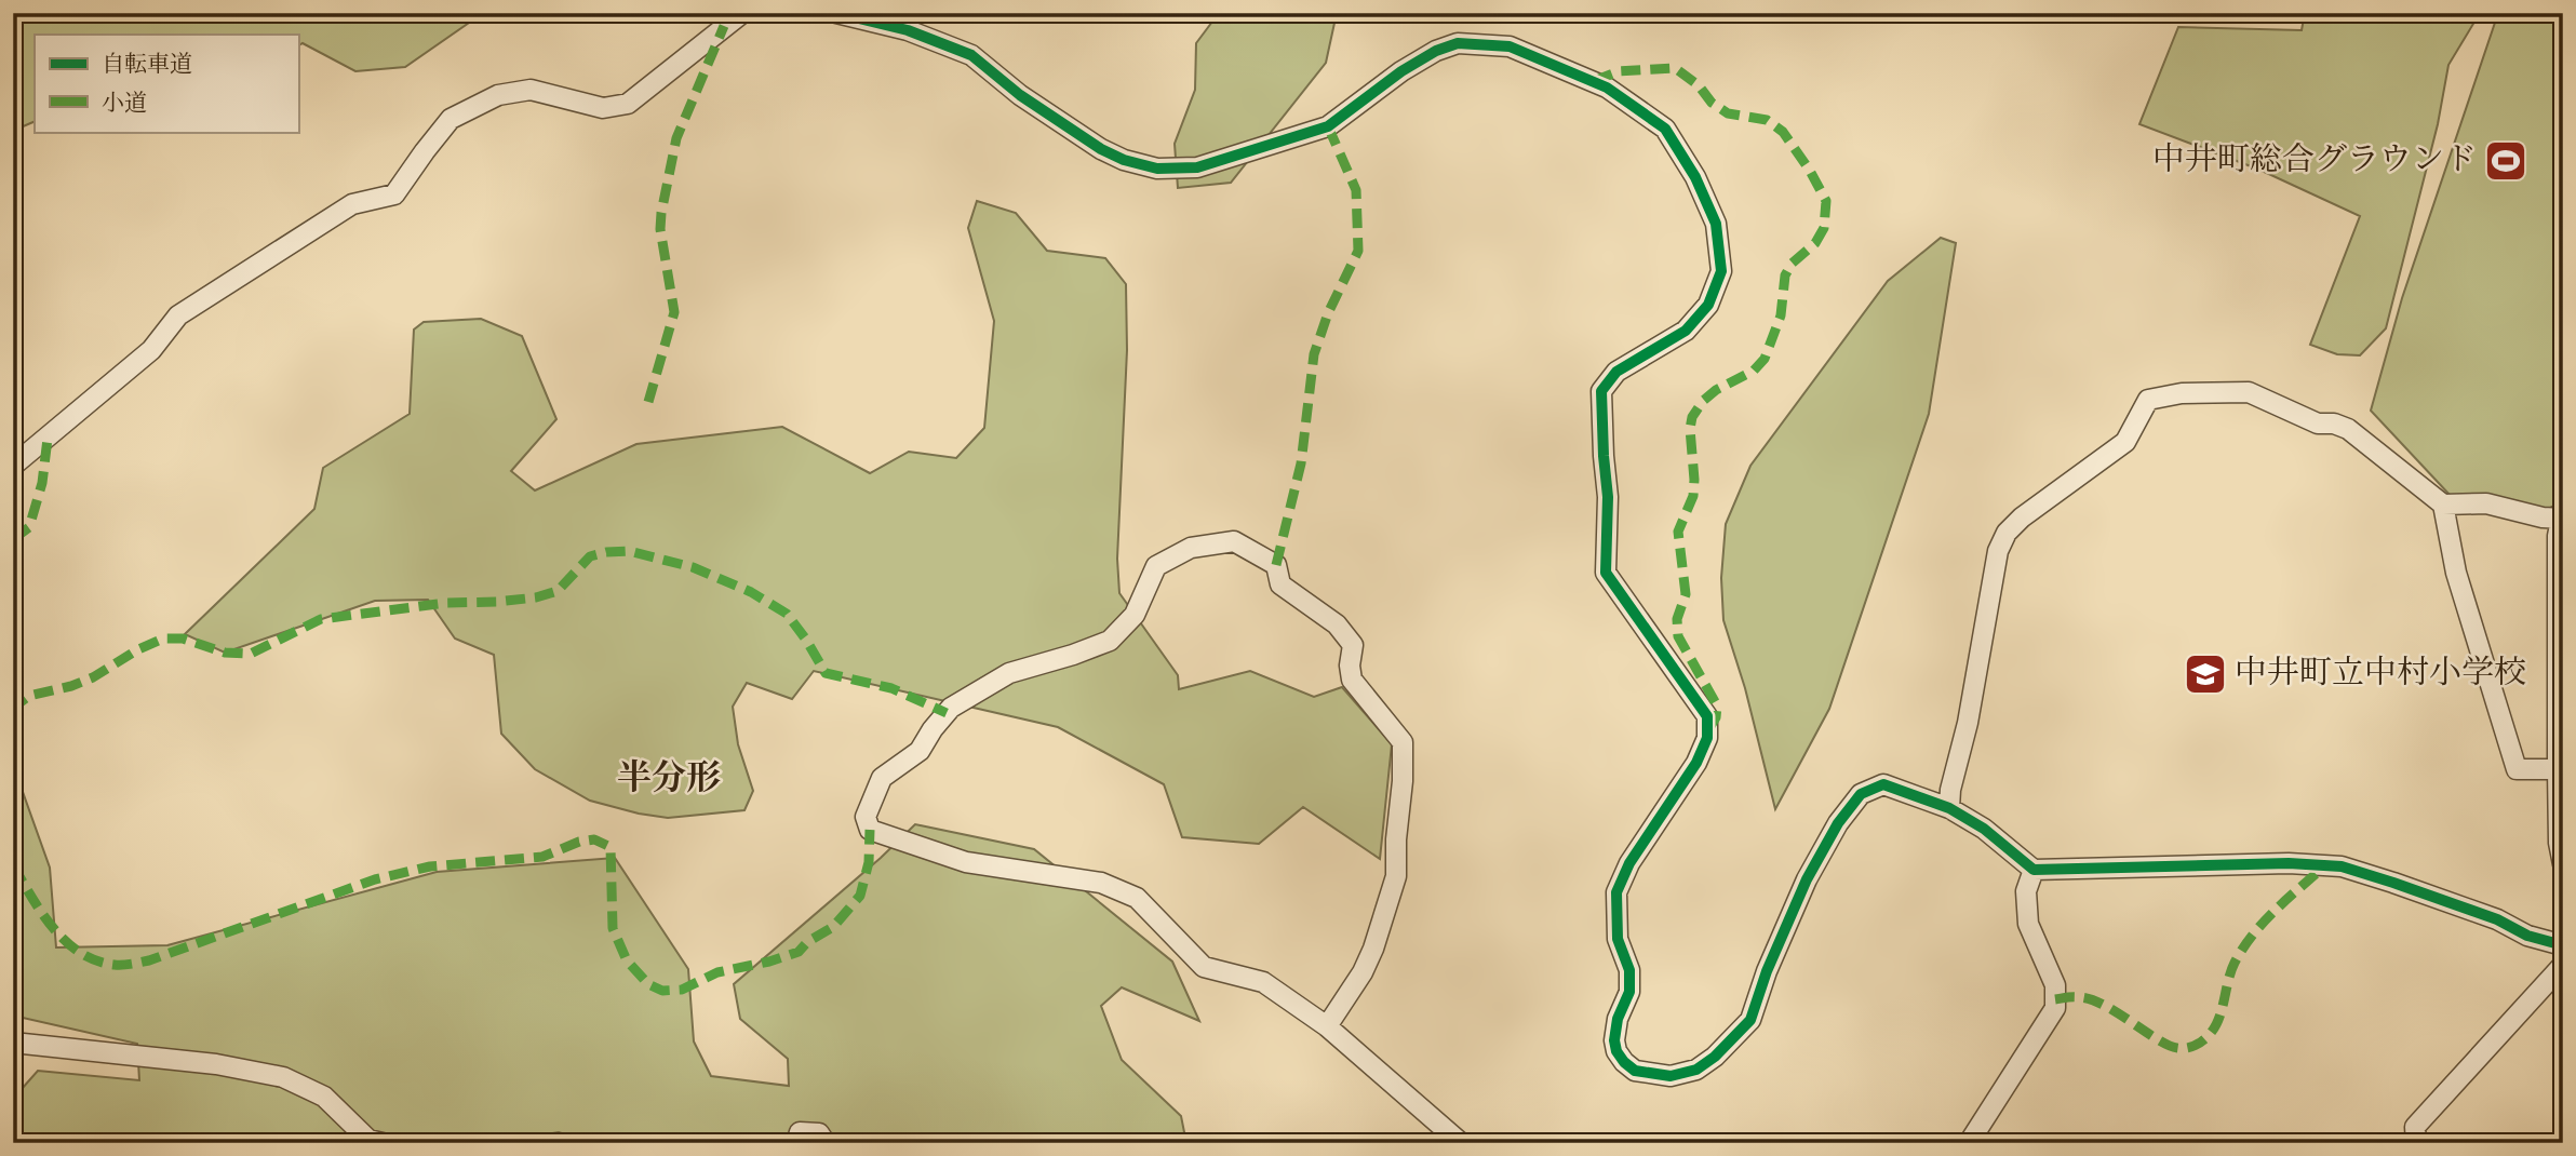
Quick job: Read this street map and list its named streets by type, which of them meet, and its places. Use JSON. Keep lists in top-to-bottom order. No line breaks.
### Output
{"districts":["半分形"],"places":{"sports":["中井町総合グラウンド"],"school or university":["中井町立中村小学校"]},"legend":["自転車道","小道"]}
